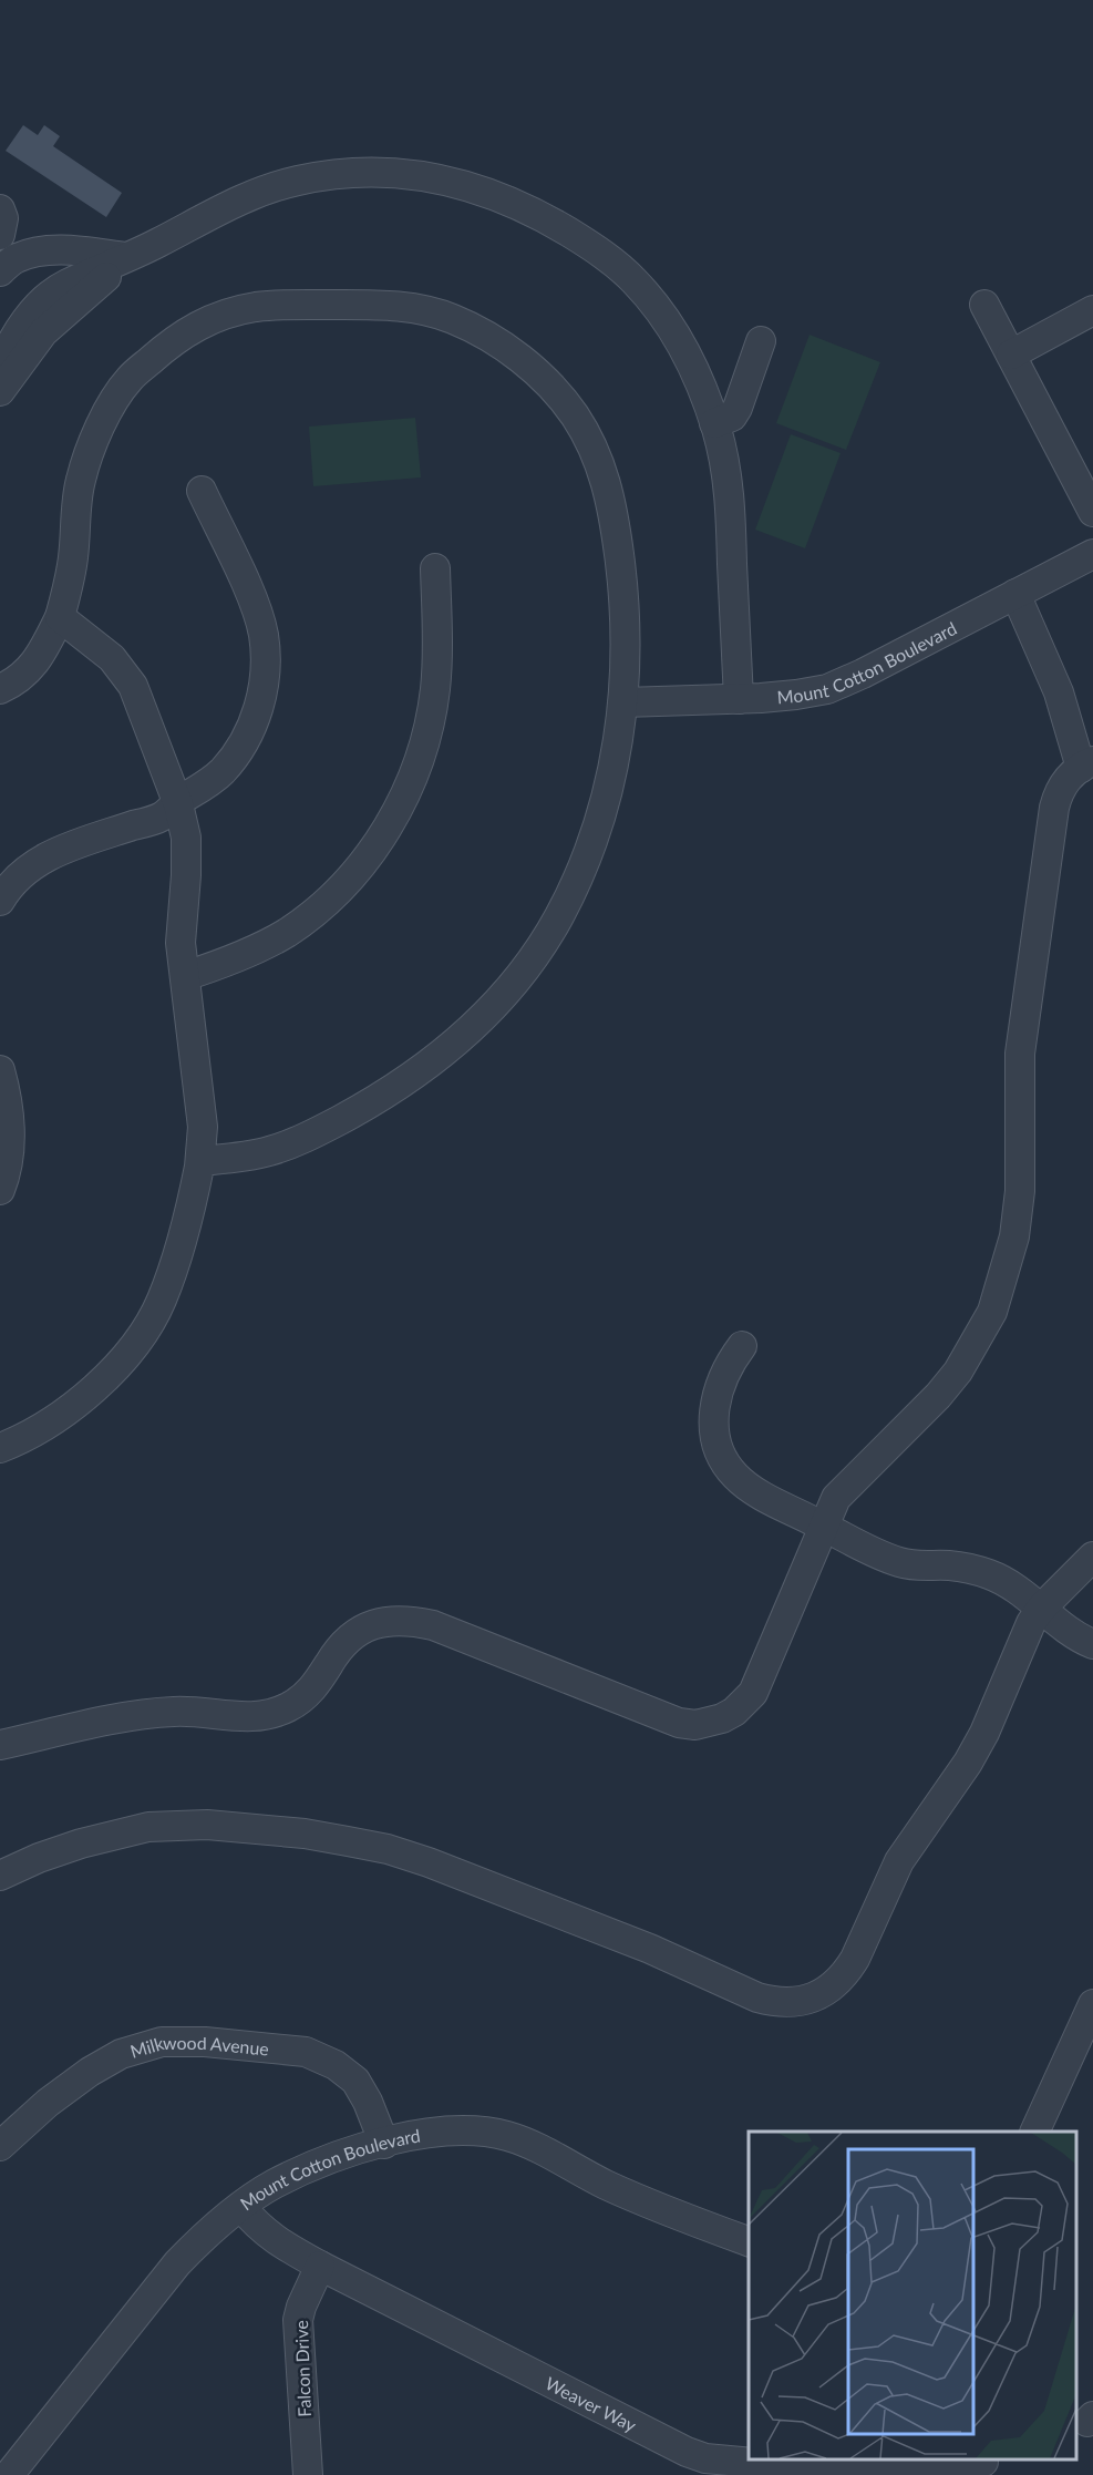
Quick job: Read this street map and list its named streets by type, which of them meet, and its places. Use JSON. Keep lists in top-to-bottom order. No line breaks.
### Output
{"streets":{"street":["Mount Cotton Boulevard","Milkwood Avenue","Falcon Drive","Weaver Way"]},"crossings":[["Mount Cotton Boulevard","Milkwood Avenue"],["Mount Cotton Boulevard","Weaver Way"],["Falcon Drive","Weaver Way"]]}
